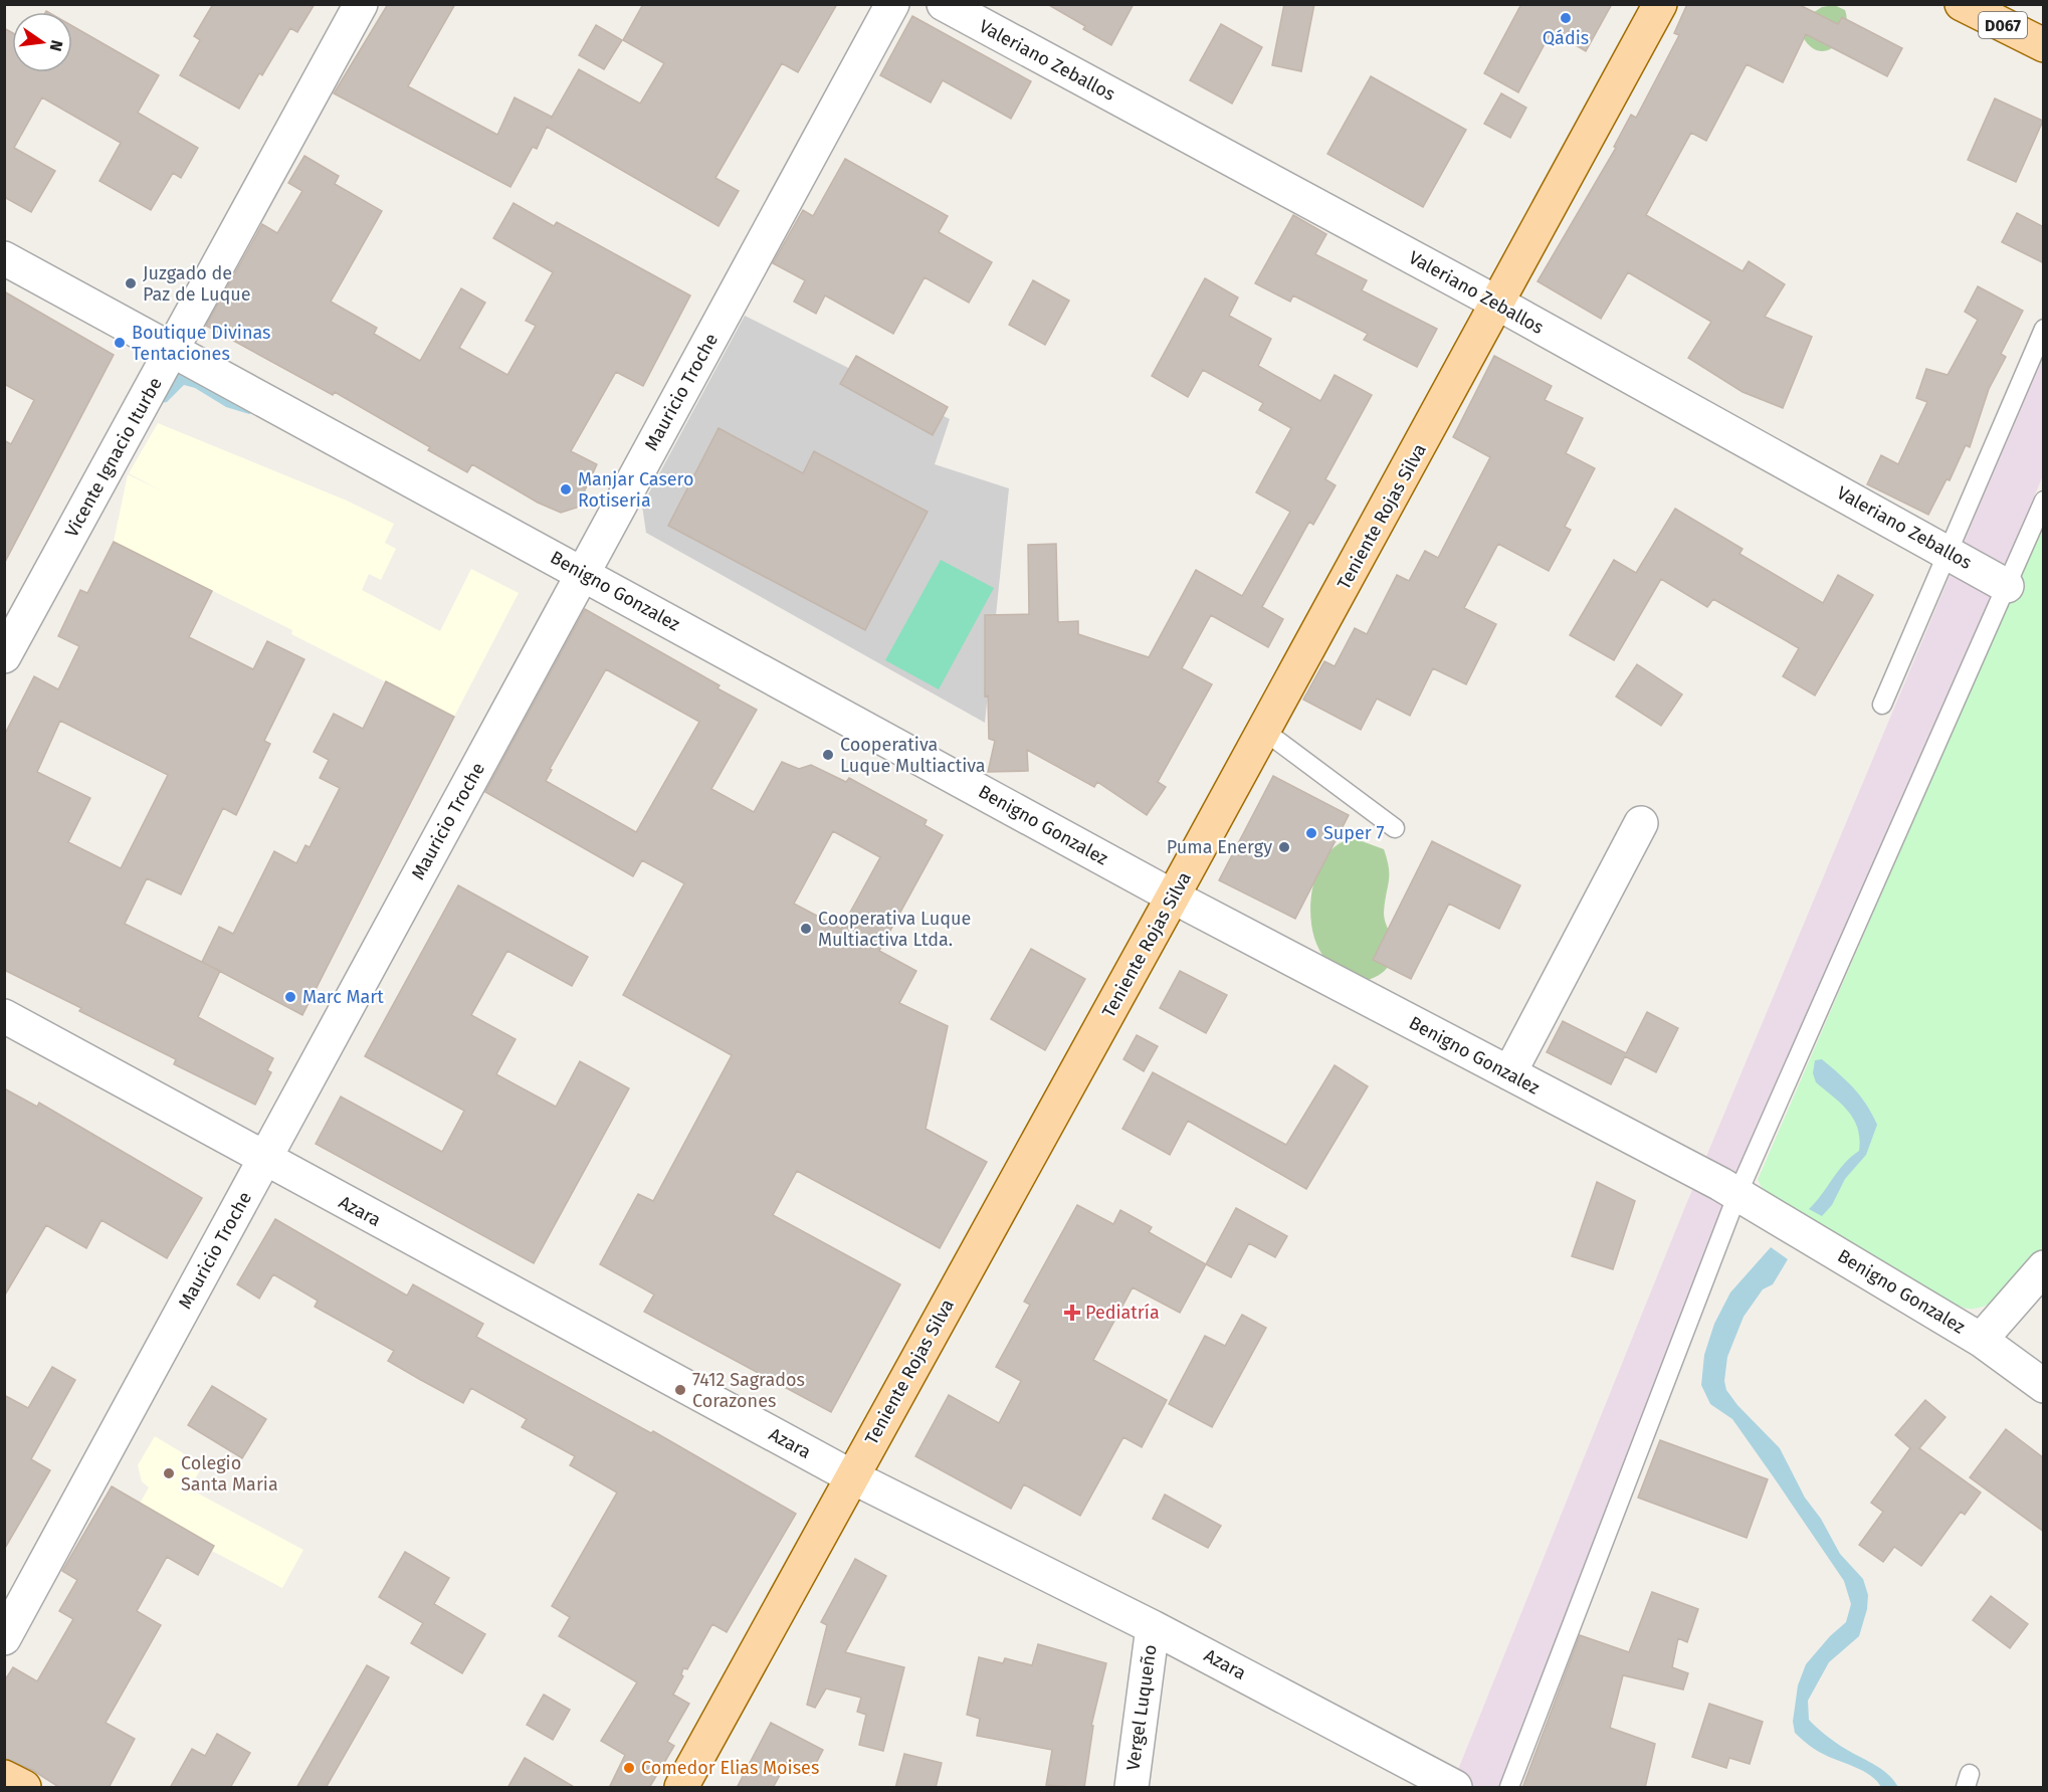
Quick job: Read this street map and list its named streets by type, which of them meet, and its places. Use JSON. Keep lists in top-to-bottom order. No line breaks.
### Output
{"streets":{"main road":["D067","Teniente Rojas Silva"],"street":["Valeriano Zeballos","Mauricio Troche","Vicente Ignacio Iturbe","Benigno Gonzalez","Azara","Vergel Luqueño"]},"crossings":[["Valeriano Zeballos","Teniente Rojas Silva"],["Mauricio Troche","Benigno Gonzalez"],["Mauricio Troche","Azara"],["Vicente Ignacio Iturbe","Benigno Gonzalez"],["Teniente Rojas Silva","Benigno Gonzalez"],["Teniente Rojas Silva","Azara"],["Azara","Vergel Luqueño"]],"places":{"other":["Qádis","Juzgado de Paz de Luque","Boutique Divinas Tentaciones","Manjar Casero Rotiseria","Cooperativa Luque Multiactiva","Super 7","Puma Energy","Cooperativa Luque Multiactiva Ltda.","Marc Mart","7412 Sagrados Corazones","Colegio Santa Maria","Comedor Elias Moises"],"health":["Pediatría"]},"north":"right"}
